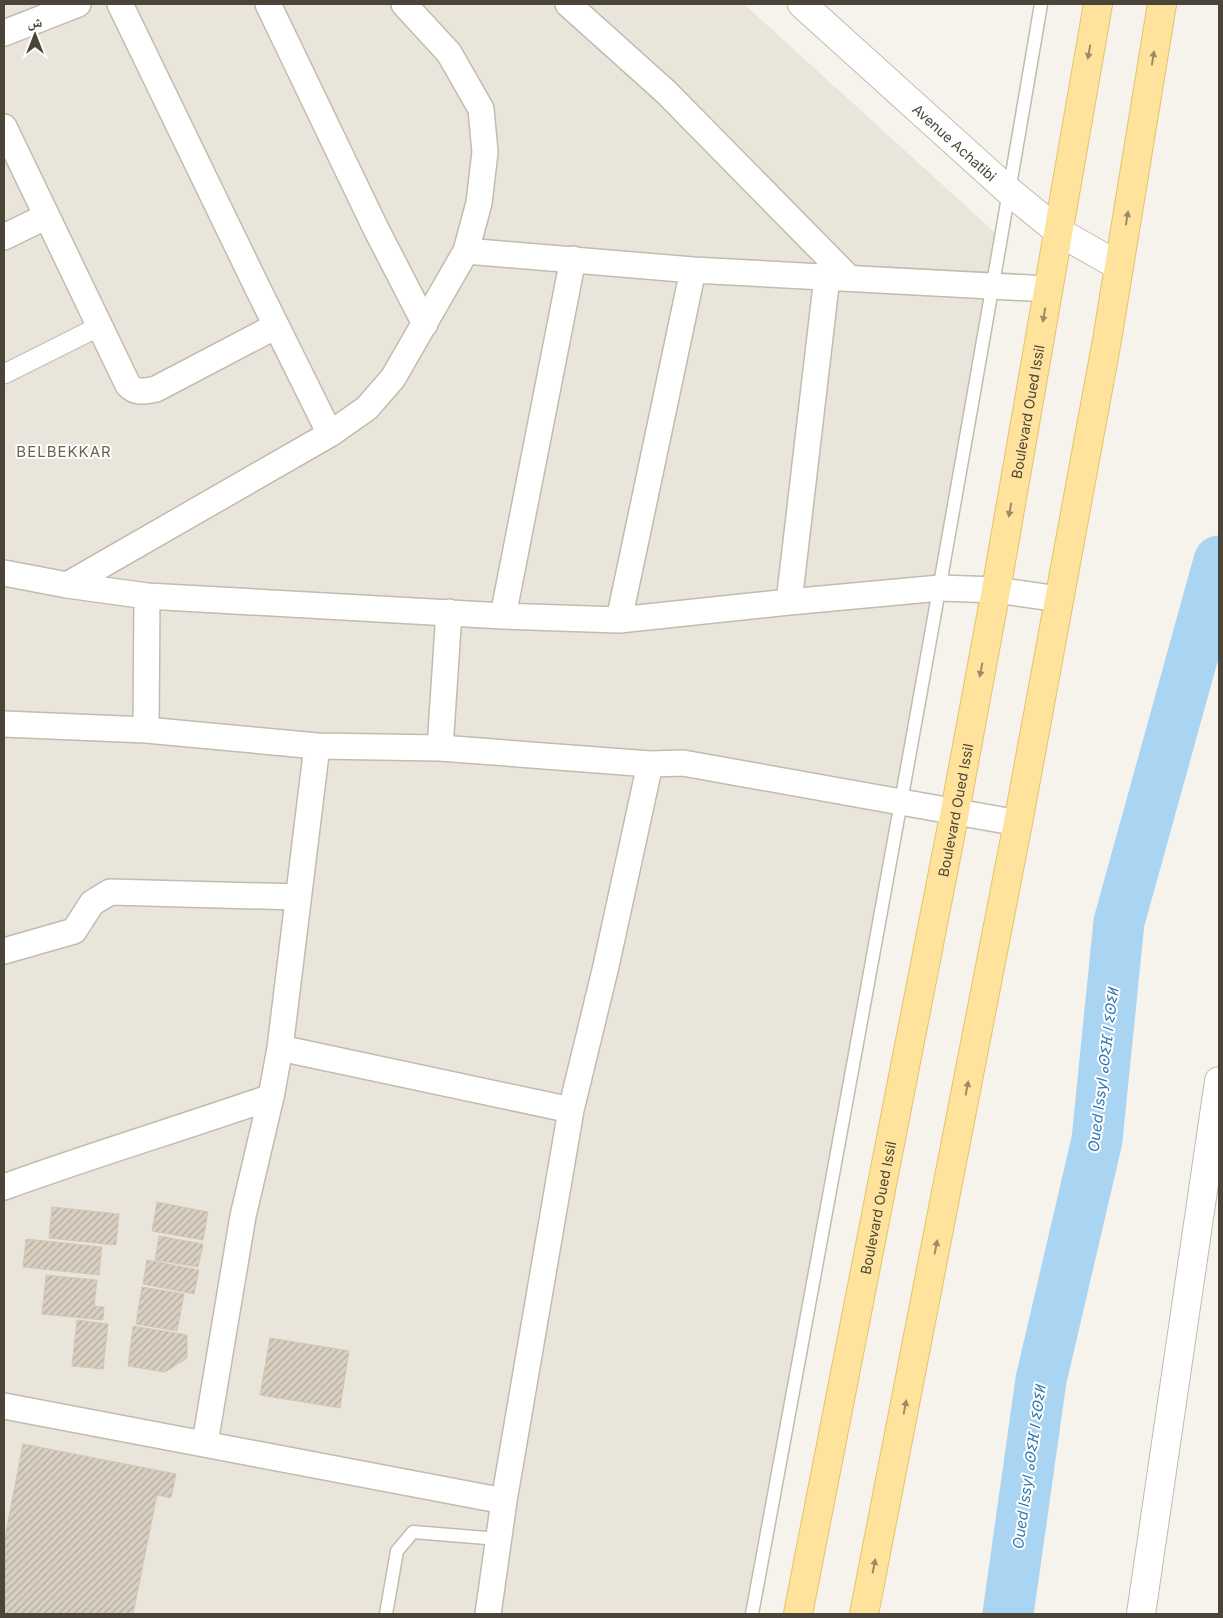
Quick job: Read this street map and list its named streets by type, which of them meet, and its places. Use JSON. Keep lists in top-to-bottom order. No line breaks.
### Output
{"streets":{"main road":["Boulevard Oued Issil"],"street":["Avenue Achatibi"]},"crossings":[["Avenue Achatibi","Boulevard Oued Issil"]],"districts":["BELBEKKAR"],"water":["Oued Issyl ⴰⵙⵉⴼ ⵏ ⵉⵙⵉⵍ"],"north":"top"}
